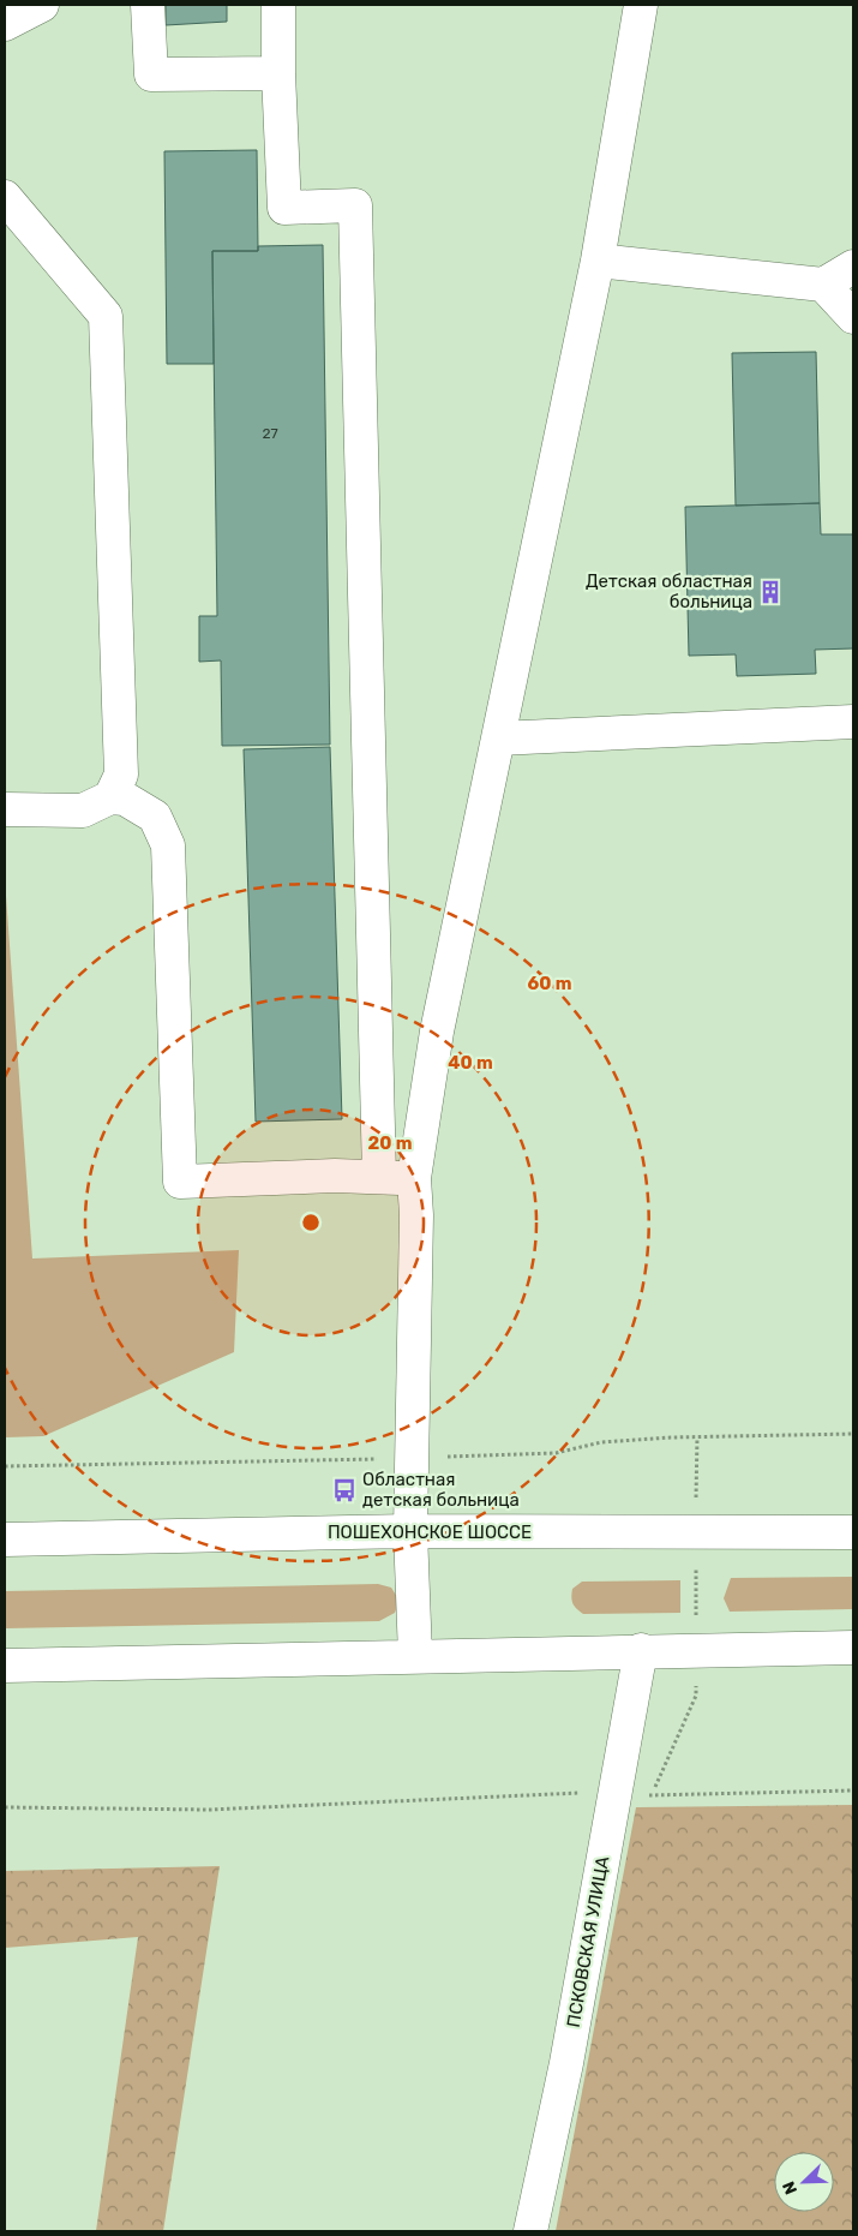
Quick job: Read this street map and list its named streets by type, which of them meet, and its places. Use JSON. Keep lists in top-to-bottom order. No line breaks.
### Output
{"streets":{"main road":["ПОШЕХОНСКОЕ ШОССЕ","ПСКОВСКАЯ УЛИЦА"]},"places":{"building":["Детская областная больница"],"bus stop":["Областная детская больница"]},"house_numbers":["27"],"north":"bottom left","rings":["60 m","40 m","20 m"]}
